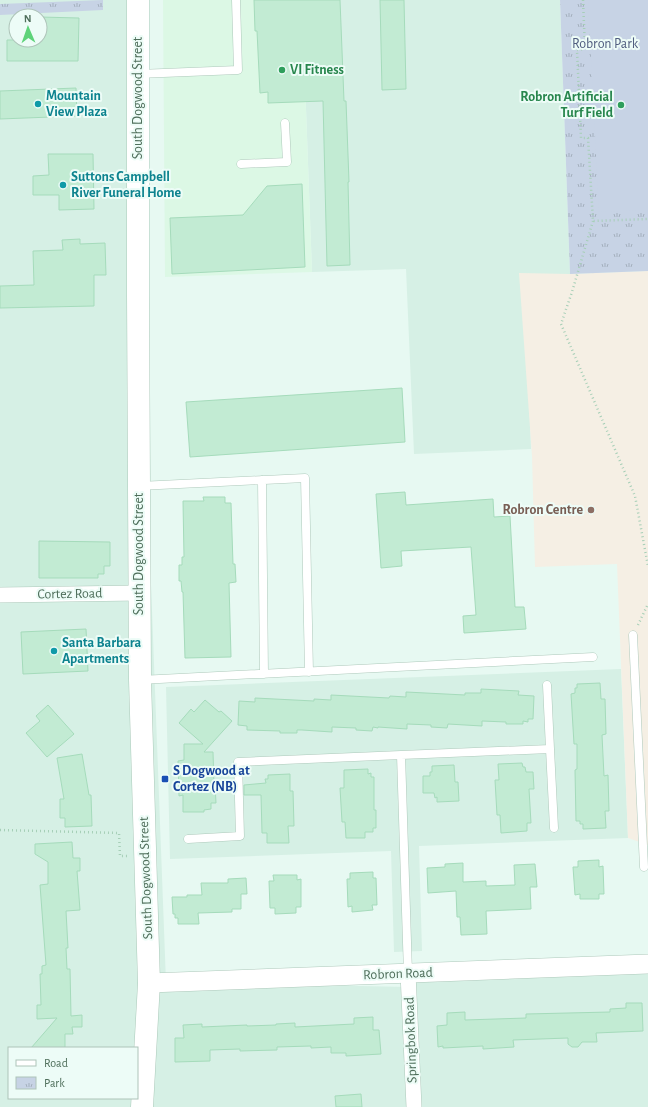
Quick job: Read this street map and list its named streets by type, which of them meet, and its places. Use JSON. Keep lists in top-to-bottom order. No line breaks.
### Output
{"streets":{"main road":["South Dogwood Street"],"street":["Cortez Road","Robron Road","Springbok Road"]},"crossings":[["South Dogwood Street","Cortez Road"],["South Dogwood Street","Robron Road"],["Robron Road","Springbok Road"]],"parks":["Robron Park"],"places":{"other":["VI Fitness","Mountain View Plaza","Robron Artificial Turf Field","Suttons Campbell River Funeral Home","Robron Centre","Santa Barbara Apartments"],"transit":["S Dogwood at Cortez (NB)"]},"legend":["Road","Park"],"north":"top"}
